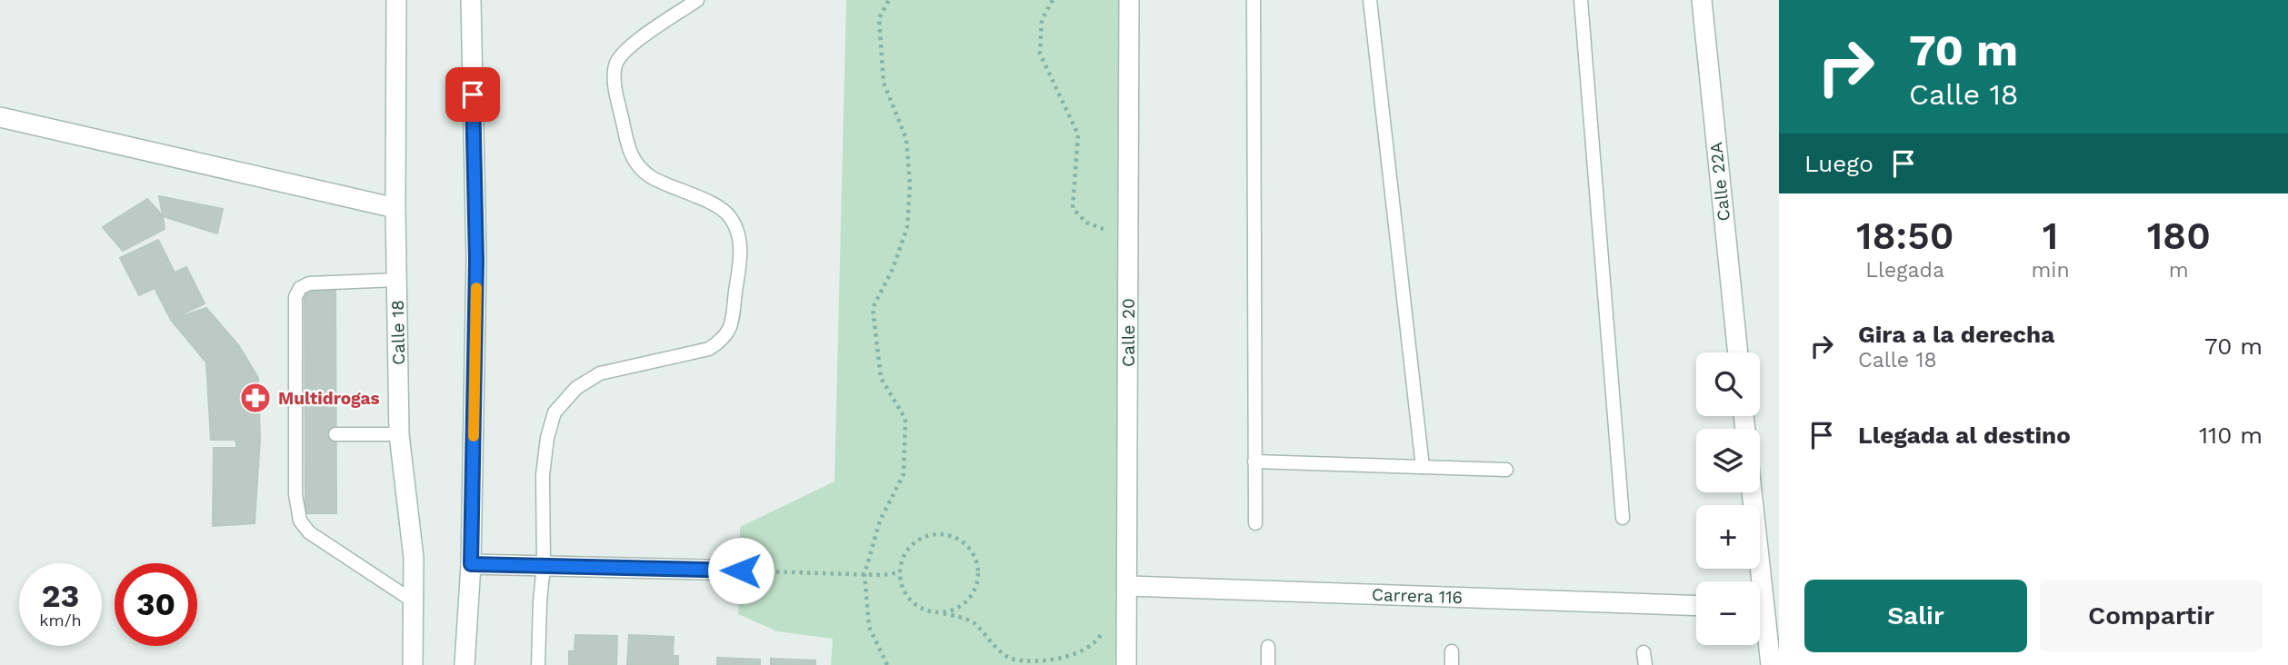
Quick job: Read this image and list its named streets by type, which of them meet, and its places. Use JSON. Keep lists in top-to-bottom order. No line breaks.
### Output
{"streets":{"street":["Calle 22A","Calle 18","Calle 20","Carrera 116"]},"crossings":[["Calle 20","Carrera 116"]],"places":{"pharmacy":["Multidrogas"]},"page":{"turn":["70 m","Calle 18"],"then":"Luego","eta":["18:50","Llegada","1","min","180","m"],"list":[{"name":"Gira a la derecha","note":"Calle 18","value":"70 m"},{"name":"Llegada al destino","value":"110 m"}],"map_buttons":["+","−"],"speed":"23 km/h","limit":"30","buttons":["Salir","Compartir"]}}
